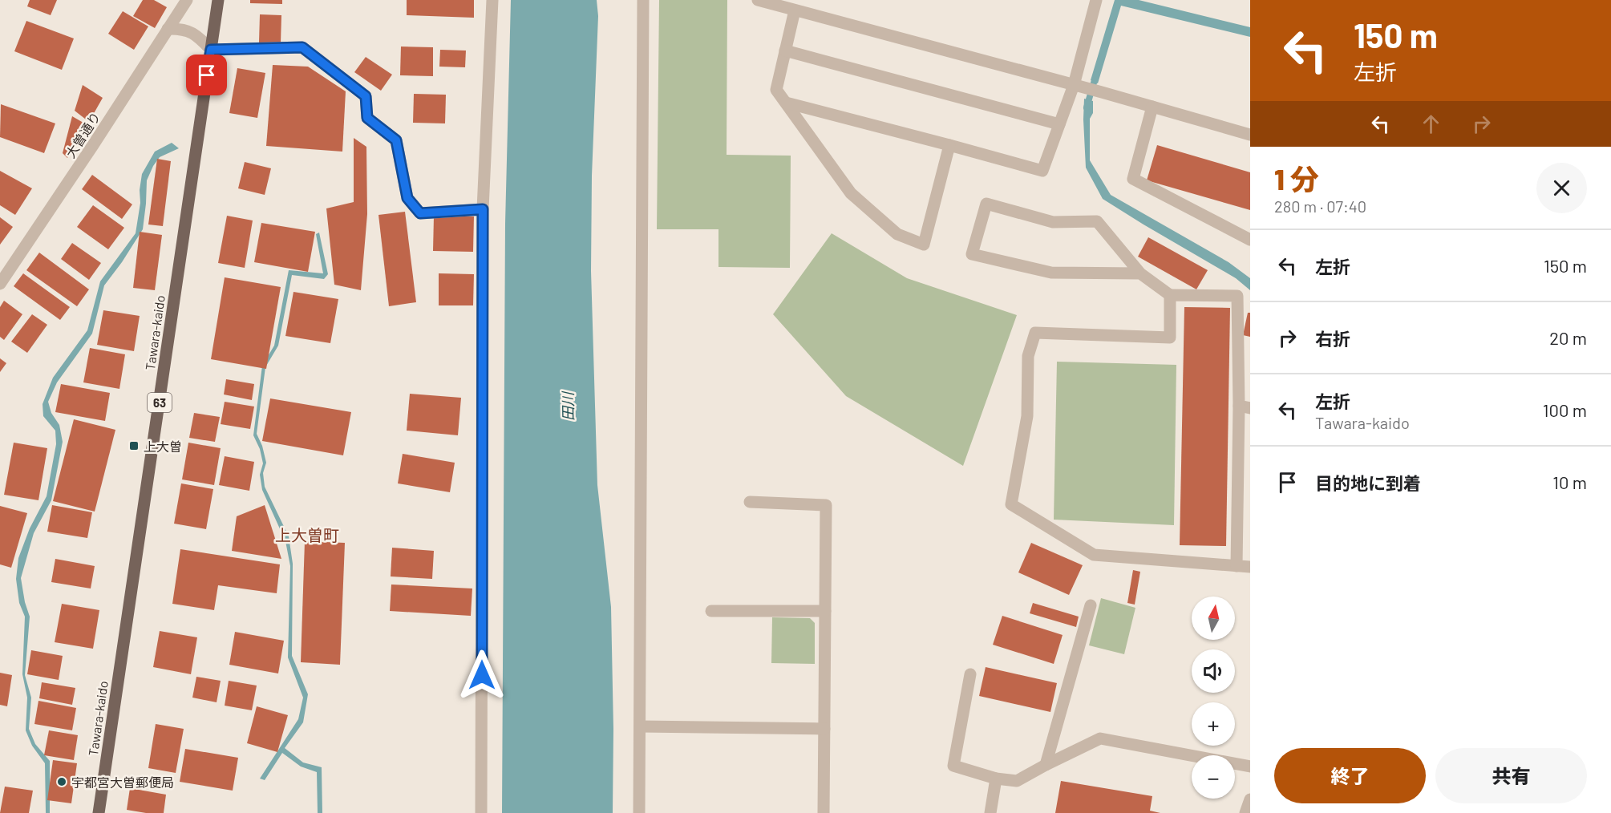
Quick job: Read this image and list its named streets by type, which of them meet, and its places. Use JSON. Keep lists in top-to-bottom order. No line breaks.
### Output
{"streets":{"main road":["Tawara-kaido","63"],"street":["大曽通り"]},"districts":["上大曽町"],"water":["田川"],"places":{"transit":["上大曽"],"other":["宇都宮大曽郵便局"]},"north":"top","page":{"turn":["150 m","左折"],"heading":["1 分","280 m · 07:40"],"list":[{"name":"左折","value":"150 m"},{"name":"右折","value":"20 m"},{"name":"左折","note":"Tawara-kaido","value":"100 m"},{"name":"目的地に到着","value":"10 m"}],"map_buttons":["+","−"],"buttons":["終了","共有"]}}
